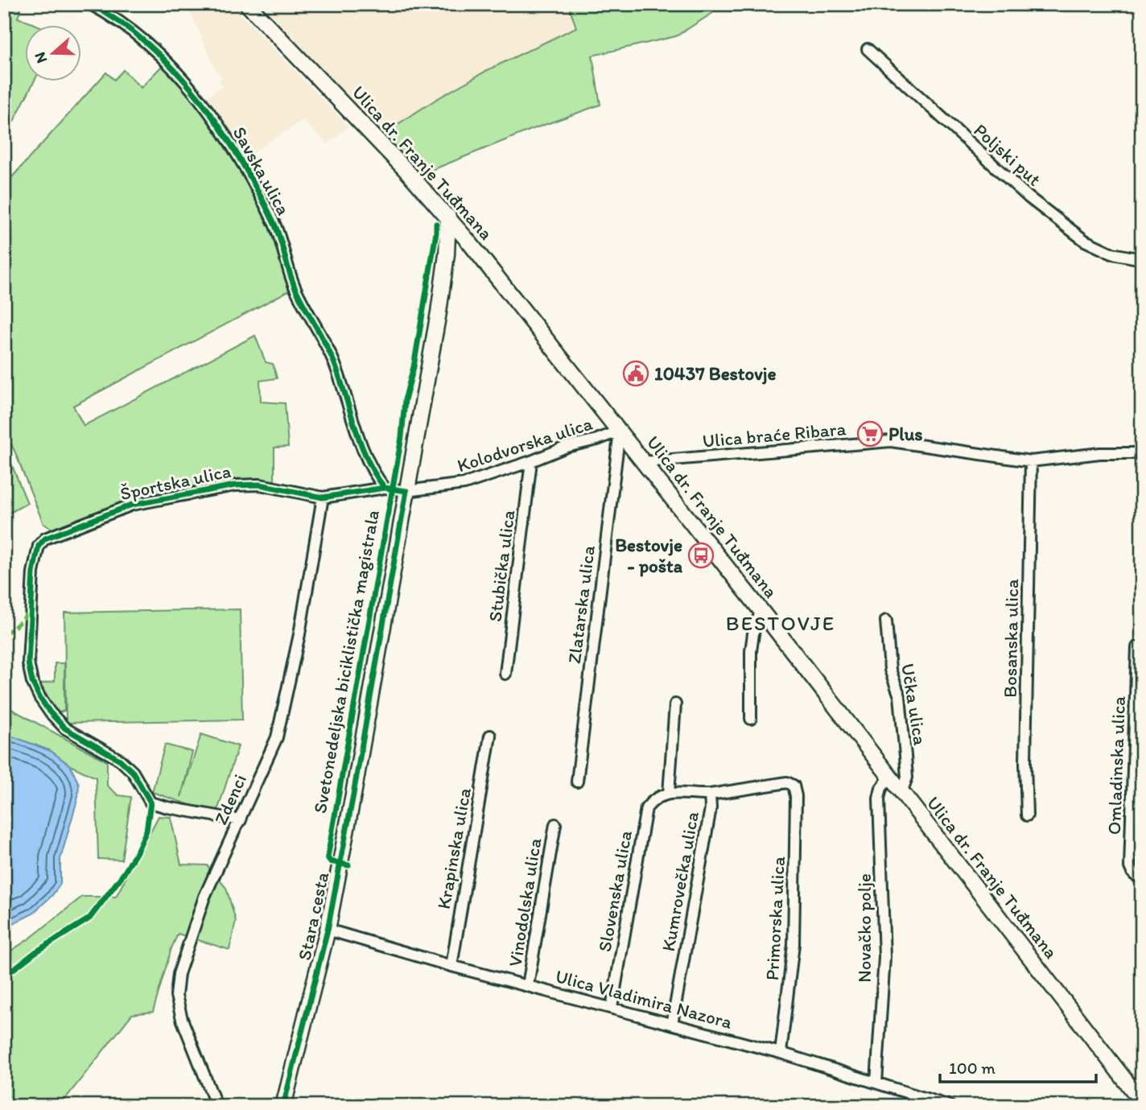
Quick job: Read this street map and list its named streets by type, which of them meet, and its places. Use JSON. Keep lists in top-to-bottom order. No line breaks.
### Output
{"streets":{"main road":["Ulica dr. Franje Tuđmana","Stara cesta"],"street":["Poljski put","Savska ulica","Ulica braće Ribara","Kolodvorska ulica","Športska ulica","Stubička ulica","Zlatarska ulica","Bosanska ulica","Učka ulica","Omladinska ulica","Zdenci","Krapinska ulica","Kumrovečka ulica","Slovenska ulica","Vinodolska ulica","Primorska ulica","Novačko polje","Ulica Vladimira Nazora"],"cycle path":["Svetonedeljska biciklistička magistrala"]},"crossings":[["Ulica dr. Franje Tuđmana","Ulica braće Ribara"],["Ulica dr. Franje Tuđmana","Kolodvorska ulica"],["Ulica dr. Franje Tuđmana","Zlatarska ulica"],["Ulica dr. Franje Tuđmana","Učka ulica"],["Ulica dr. Franje Tuđmana","Novačko polje"],["Savska ulica","Kolodvorska ulica"],["Ulica braće Ribara","Bosanska ulica"],["Kolodvorska ulica","Športska ulica"],["Kolodvorska ulica","Stubička ulica"],["Kolodvorska ulica","Zlatarska ulica"],["Kolodvorska ulica","Zdenci"],["Kolodvorska ulica","Stara cesta"],["Športska ulica","Zdenci"],["Krapinska ulica","Ulica Vladimira Nazora"],["Kumrovečka ulica","Primorska ulica"],["Kumrovečka ulica","Ulica Vladimira Nazora"],["Slovenska ulica","Ulica Vladimira Nazora"],["Vinodolska ulica","Ulica Vladimira Nazora"],["Stara cesta","Ulica Vladimira Nazora"],["Primorska ulica","Ulica Vladimira Nazora"],["Novačko polje","Ulica Vladimira Nazora"]],"districts":["BESTOVJE"],"places":{"public building":["10437 Bestovje"],"supermarket":["Plus"],"bus stop":["Bestovje - pošta"]},"scale_bar":"100 m","north":"left"}
